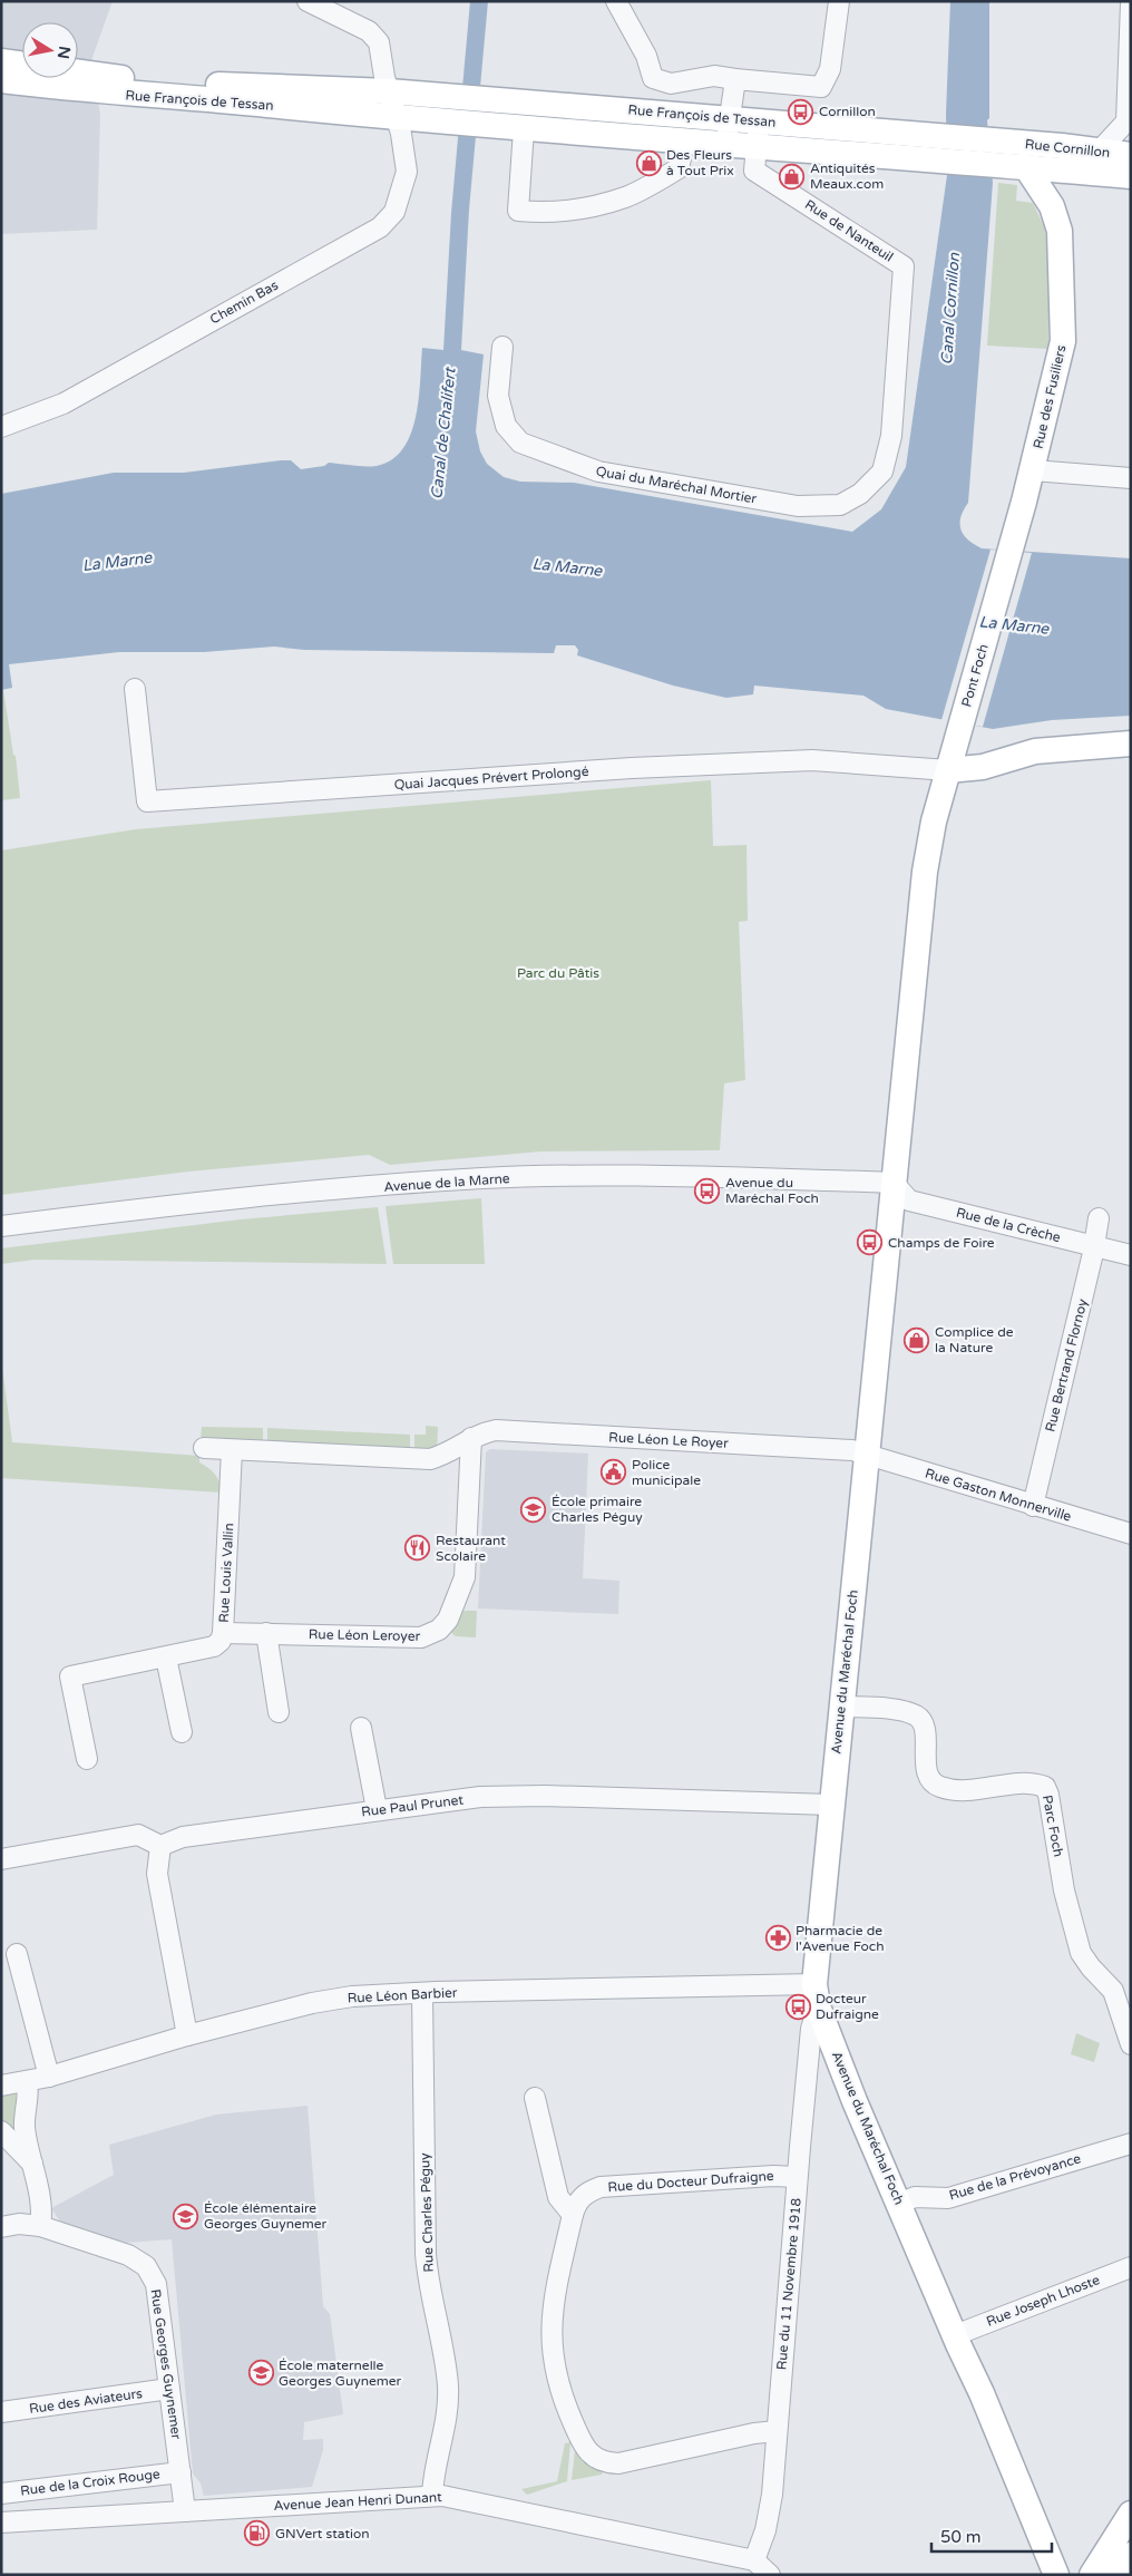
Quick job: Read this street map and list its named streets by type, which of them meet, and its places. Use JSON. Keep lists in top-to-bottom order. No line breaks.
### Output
{"streets":{"main road":["Rue François de Tessan","Rue Cornillon","Rue des Fusiliers","Pont Foch","Avenue du Maréchal Foch"],"street":["Rue de Nanteuil","Chemin Bas","Quai du Maréchal Mortier","Quai Jacques Prévert Prolongé","Avenue de la Marne","Rue de la Crèche","Rue Bertrand Flornoy","Rue Léon Le Royer","Rue Gaston Monnerville","Rue Louis Vallin","Rue Léon Leroyer","Rue Paul Prunet","Parc Foch","Rue Léon Barbier","Rue de la Prévoyance","Rue du Docteur Dufraigne","Rue Charles Péguy","Rue du 11 Novembre 1918","Rue Joseph Lhoste","Rue Georges Guynemer","Rue des Aviateurs","Rue de la Croix Rouge","Avenue Jean Henri Dunant"]},"crossings":[["Rue François de Tessan","Rue Cornillon"],["Rue François de Tessan","Rue de Nanteuil"],["Rue François de Tessan","Chemin Bas"],["Rue François de Tessan","Rue des Fusiliers"],["Rue Cornillon","Rue des Fusiliers"],["Rue de Nanteuil","Quai du Maréchal Mortier"],["Rue des Fusiliers","Pont Foch"],["Pont Foch","Avenue du Maréchal Foch"],["Quai Jacques Prévert Prolongé","Avenue du Maréchal Foch"],["Avenue de la Marne","Rue de la Crèche"],["Avenue de la Marne","Avenue du Maréchal Foch"],["Rue de la Crèche","Rue Bertrand Flornoy"],["Rue de la Crèche","Avenue du Maréchal Foch"],["Rue Bertrand Flornoy","Rue Gaston Monnerville"],["Rue Léon Le Royer","Rue Gaston Monnerville"],["Rue Léon Le Royer","Rue Léon Leroyer"],["Rue Léon Le Royer","Avenue du Maréchal Foch"],["Rue Gaston Monnerville","Avenue du Maréchal Foch"],["Rue Louis Vallin","Rue Léon Leroyer"],["Avenue du Maréchal Foch","Rue Paul Prunet"],["Avenue du Maréchal Foch","Parc Foch"],["Avenue du Maréchal Foch","Rue Léon Barbier"],["Avenue du Maréchal Foch","Rue de la Prévoyance"],["Avenue du Maréchal Foch","Rue du 11 Novembre 1918"],["Avenue du Maréchal Foch","Rue Joseph Lhoste"],["Rue Léon Barbier","Rue Charles Péguy"],["Rue Léon Barbier","Rue du 11 Novembre 1918"],["Rue du Docteur Dufraigne","Rue du 11 Novembre 1918"],["Rue Charles Péguy","Avenue Jean Henri Dunant"],["Rue du 11 Novembre 1918","Avenue Jean Henri Dunant"],["Rue Georges Guynemer","Rue des Aviateurs"],["Rue Georges Guynemer","Rue de la Croix Rouge"],["Rue Georges Guynemer","Avenue Jean Henri Dunant"]],"water":["Canal Cornillon","Canal de Chalifert","La Marne"],"parks":["Parc du Pâtis"],"places":{"bus stop":["Cornillon","Avenue du Maréchal Foch","Champs de Foire","Docteur Dufraigne"],"shop":["Des Fleurs à Tout Prix","Antiquités Meaux.com","Complice de la Nature"],"public building":["Police municipale"],"school or university":["École primaire Charles Péguy","École élémentaire Georges Guynemer","École maternelle Georges Guynemer"],"restaurant":["Restaurant Scolaire"],"pharmacy":["Pharmacie de l'Avenue Foch"],"fuel station":["GNVert station"]},"scale_bar":"50 m","north":"right"}
